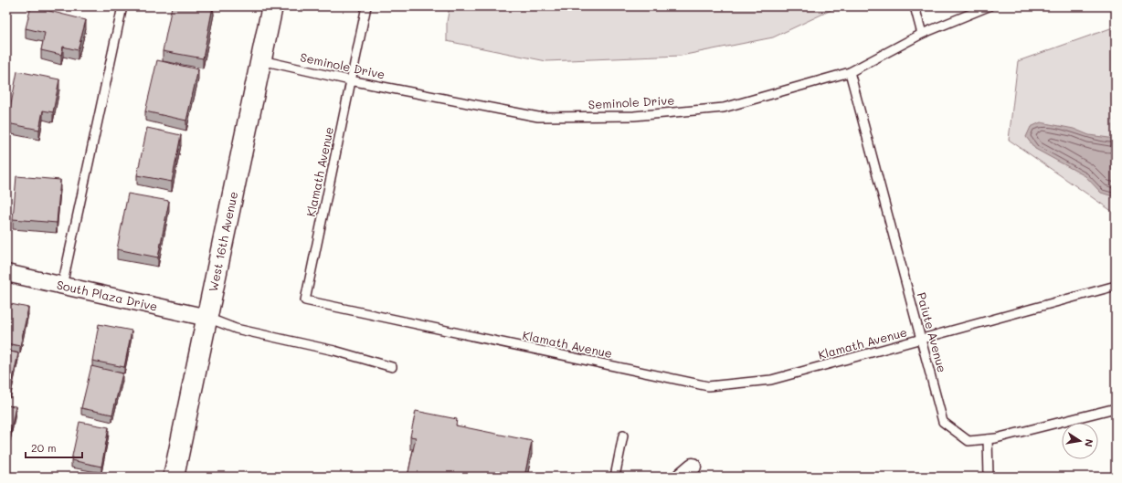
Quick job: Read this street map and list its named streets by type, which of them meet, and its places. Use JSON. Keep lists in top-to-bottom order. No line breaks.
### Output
{"streets":{"street":["West 16th Avenue","South Plaza Drive"],"lane":["Seminole Drive","Klamath Avenue","Paiute Avenue"]},"crossings":[["Seminole Drive","Klamath Avenue"],["Seminole Drive","West 16th Avenue"],["Seminole Drive","Paiute Avenue"],["Klamath Avenue","Paiute Avenue"],["West 16th Avenue","South Plaza Drive"]],"scale_bar":"20 m","north":"right"}
